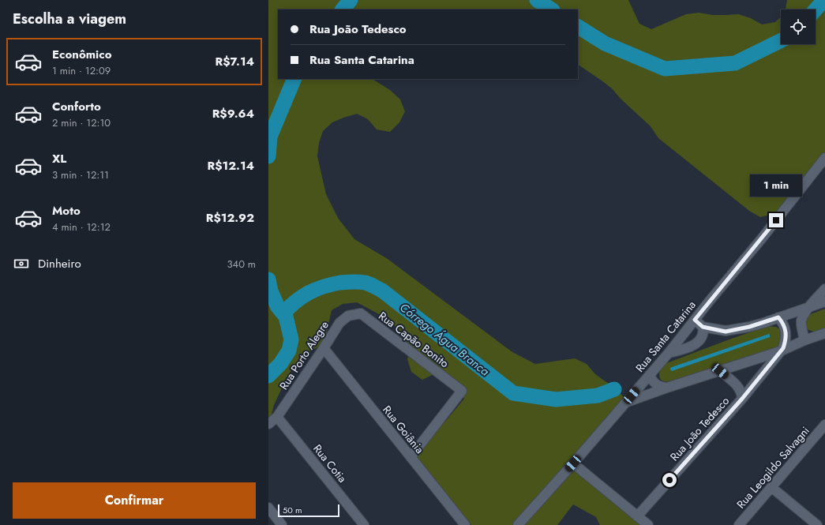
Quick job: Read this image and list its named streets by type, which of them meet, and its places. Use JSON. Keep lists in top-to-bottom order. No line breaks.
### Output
{"streets":{"street":["Rua Santa Catarina","Rua Capão Bonito","Rua Porto Alegre","Rua João Tedesco","Rua Goiânia","Rua Cotia","Rua Leogildo Salvagni"]},"crossings":[["Rua Capão Bonito","Rua Porto Alegre"],["Rua Capão Bonito","Rua Goiânia"],["Rua Porto Alegre","Rua Goiânia"],["Rua Porto Alegre","Rua Cotia"]],"water":["Córrego Água Branca"],"scale_bar":"50 m","page":{"heading":"Escolha a viagem","banner":["Rua João Tedesco","Rua Santa Catarina"],"list":[{"name":"Econômico","note":"1 min · 12:09","value":"R$7.14"},{"name":"Conforto","note":"2 min · 12:10","value":"R$9.64"},{"name":"XL","note":"3 min · 12:11","value":"R$12.14"},{"name":"Moto","note":"4 min · 12:12","value":"R$12.92"}],"bubble":"1 min","pay":["Dinheiro","340 m"],"buttons":"Confirmar","scale":"50 m"}}
